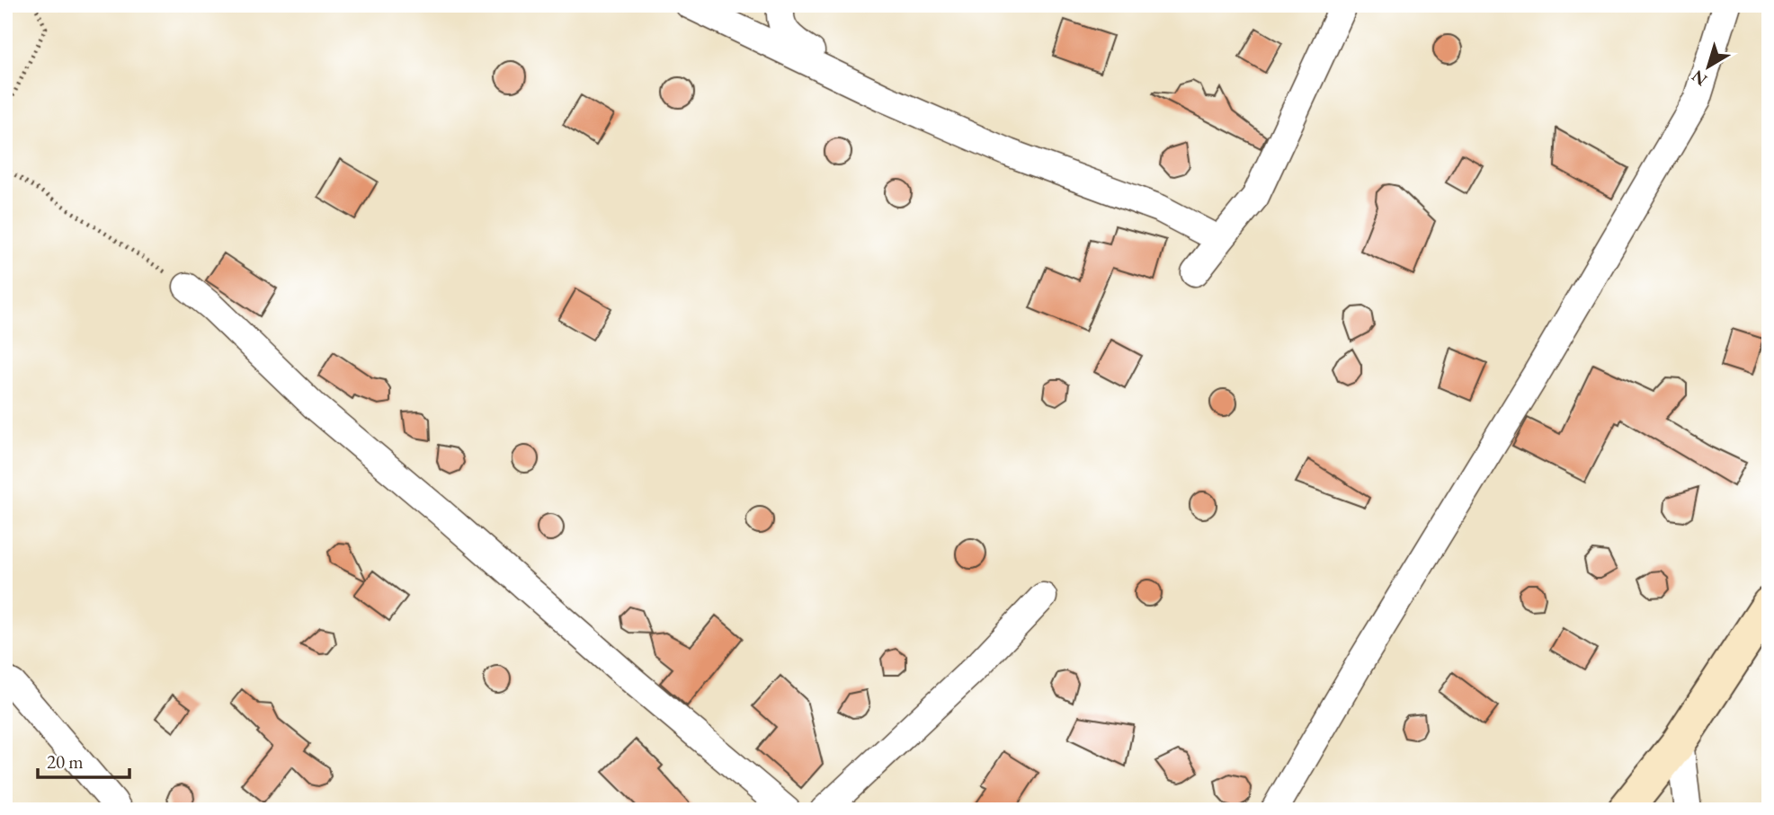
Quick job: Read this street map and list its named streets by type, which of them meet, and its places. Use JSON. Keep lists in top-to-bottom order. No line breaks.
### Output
{"scale_bar":"20 m","north":"bottom left"}
